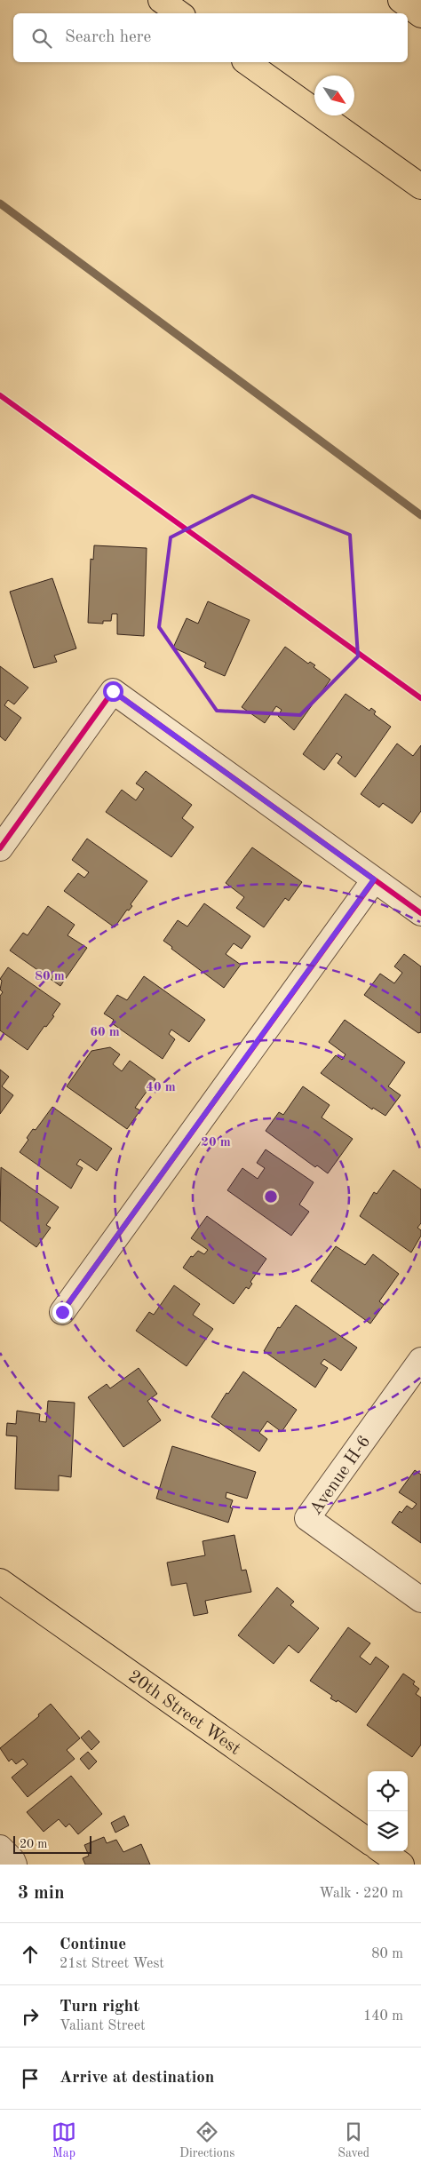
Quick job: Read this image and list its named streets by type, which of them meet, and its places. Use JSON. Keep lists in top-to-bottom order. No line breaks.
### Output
{"streets":{"main road":["20th Street West"],"street":["Avenue H-6"]},"scale_bar":"20 m","north":"bottom right","page":{"search":"Search here","scale":"20 m","heading":["3 min","Walk · 220 m"],"list":[["Continue","21st Street West","80 m"],["Turn right","Valiant Street","140 m"],"Arrive at destination"],"nav":["Map","Directions","Saved"]},"rings":["80 m","60 m","40 m","20 m"]}
